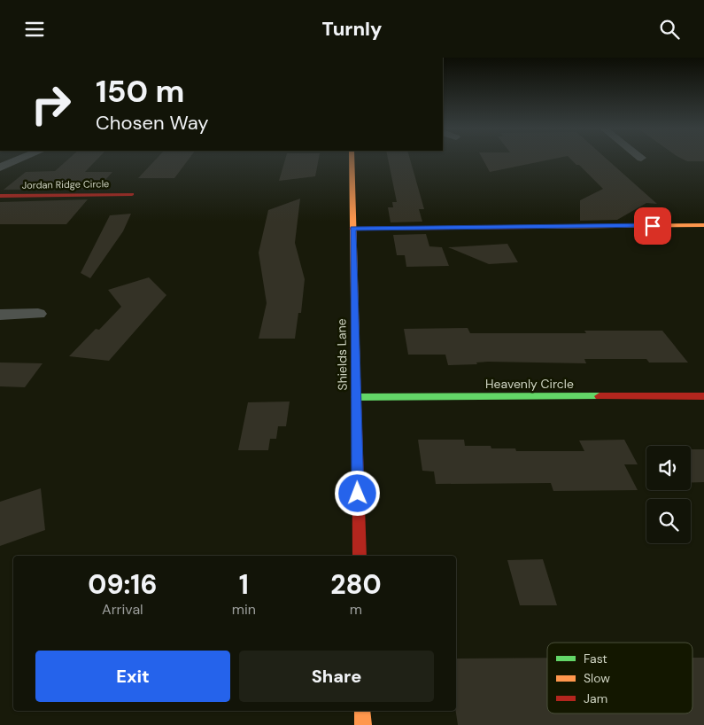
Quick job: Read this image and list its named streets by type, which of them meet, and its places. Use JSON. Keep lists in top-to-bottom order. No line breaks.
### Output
{"streets":{"street":["Jordan Ridge Circle","Shields Lane","Heavenly Circle"]},"crossings":[["Shields Lane","Heavenly Circle"]],"legend":["Fast","Slow","Jam"],"page":{"header":"Turnly","turn":["150 m","Chosen Way"],"eta":["09:16","Arrival","1","min","280","m"],"buttons":["Exit","Share"]}}
